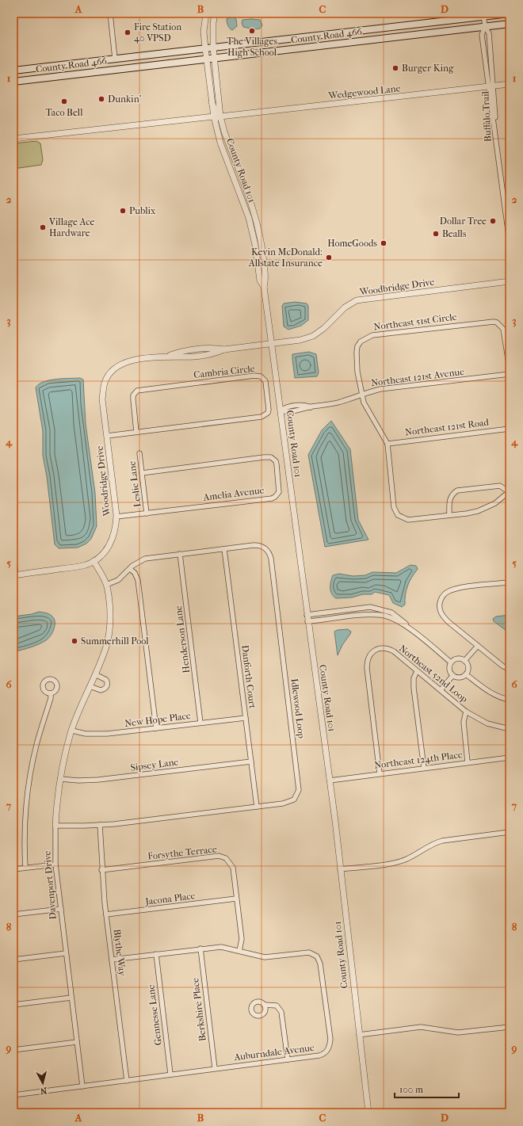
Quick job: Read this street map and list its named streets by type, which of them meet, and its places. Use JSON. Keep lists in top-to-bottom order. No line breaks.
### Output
{"streets":{"main road":["County Road 466"],"street":["Wedgewood Lane","Buffalo Trail","County Road 101","Woodbridge Drive","Northeast 51st Circle","Cambria Circle","Northeast 121st Avenue","Northeast 121st Road","Woodridge Drive","Leslie Lane","Amelia Avenue","Henderson Lane","Northeast 52nd Loop","Danforth Court","Idlewood Loop","New Hope Place","Northeast 124th Place","Sipsey Lane","Forsythe Terrace","Davenport Drive","Jacona Place","Blythe Way","Berkshire Place","Gennesse Lane","Auburndale Avenue"]},"crossings":[["County Road 466","Buffalo Trail"],["County Road 466","County Road 101"],["Wedgewood Lane","Buffalo Trail"],["Wedgewood Lane","County Road 101"],["County Road 101","Woodbridge Drive"],["County Road 101","Northeast 121st Avenue"],["County Road 101","Northeast 124th Place"],["Woodbridge Drive","Woodridge Drive"],["Northeast 51st Circle","Northeast 121st Avenue"],["Northeast 51st Circle","Northeast 121st Road"],["Cambria Circle","Woodridge Drive"],["Woodridge Drive","Amelia Avenue"],["Woodridge Drive","Davenport Drive"],["Leslie Lane","Amelia Avenue"],["Henderson Lane","Idlewood Loop"],["Henderson Lane","New Hope Place"],["Northeast 52nd Loop","Northeast 124th Place"],["Danforth Court","Idlewood Loop"],["Danforth Court","New Hope Place"],["Danforth Court","Sipsey Lane"],["Idlewood Loop","Davenport Drive"],["Idlewood Loop","Blythe Way"],["New Hope Place","Davenport Drive"],["Sipsey Lane","Davenport Drive"],["Forsythe Terrace","Jacona Place"],["Forsythe Terrace","Blythe Way"],["Forsythe Terrace","Auburndale Avenue"],["Davenport Drive","Auburndale Avenue"],["Jacona Place","Blythe Way"],["Blythe Way","Auburndale Avenue"],["Berkshire Place","Auburndale Avenue"],["Gennesse Lane","Auburndale Avenue"]],"places":["The Villages High School","Fire Station 40 VPSD","Burger King","Dunkin'","Taco Bell","Publix","Dollar Tree","Village Ace Hardware","Bealls","HomeGoods","Kevin McDonald: Allstate Insurance","Summerhill Pool"],"scale_bar":"100 m","north":"bottom","grid":{"columns":["A","B","C","D"],"rows":["1","2","3","4","5","6","7","8","9"]}}
